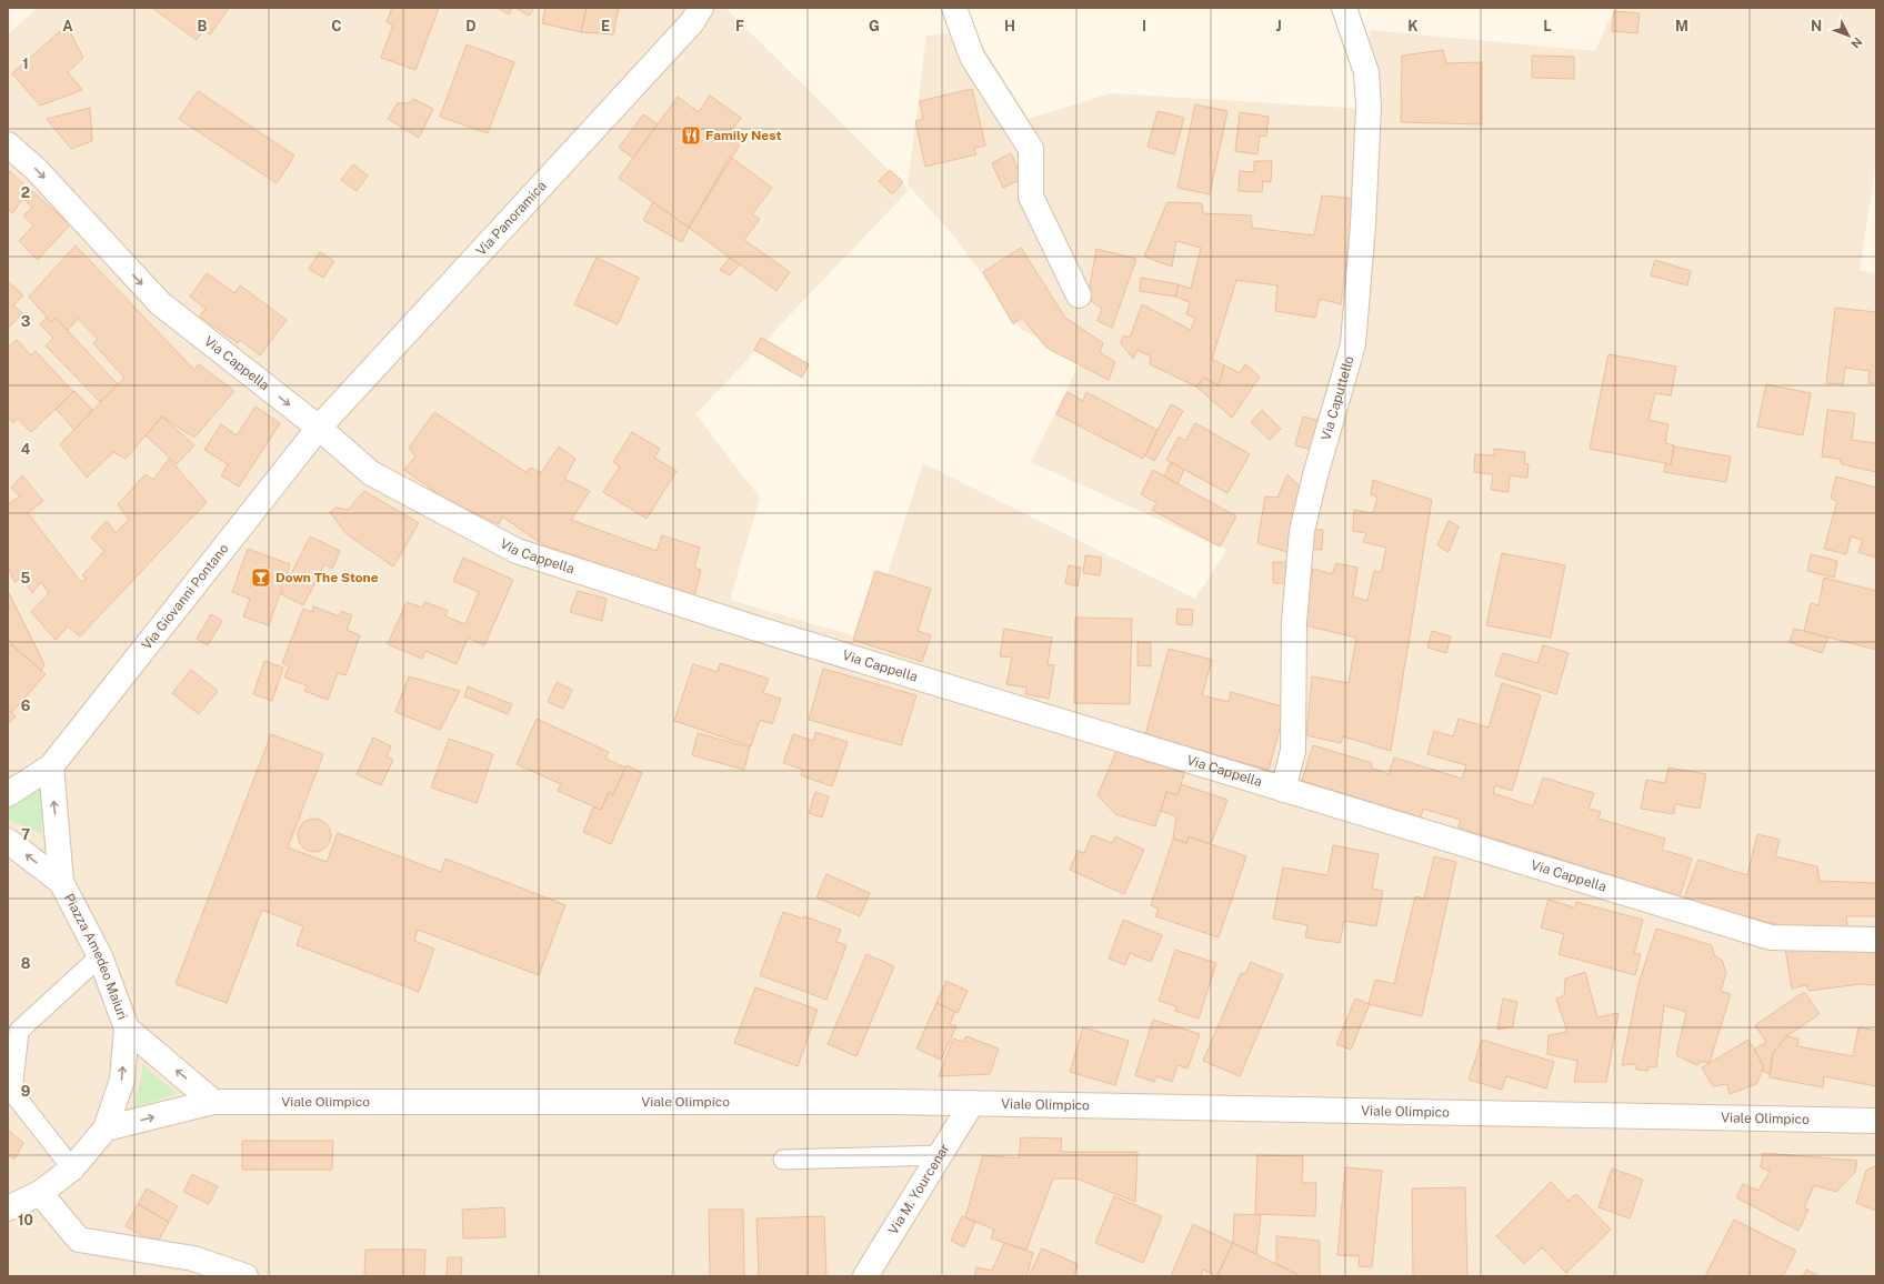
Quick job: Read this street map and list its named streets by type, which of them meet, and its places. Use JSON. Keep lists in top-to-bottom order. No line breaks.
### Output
{"streets":{"street":["Via Panoramica","Via Cappella","Via Caputtello","Via Giovanni Pontano","Piazza Amedeo Maiuri","Viale Olimpico","Via M. Yourcenar"]},"crossings":[["Via Panoramica","Via Cappella"],["Via Panoramica","Via Giovanni Pontano"],["Via Cappella","Via Caputtello"],["Via Cappella","Via Giovanni Pontano"],["Piazza Amedeo Maiuri","Viale Olimpico"],["Viale Olimpico","Via M. Yourcenar"]],"places":{"restaurant":["Family Nest"],"bar":["Down The Stone"]},"north":"bottom right","grid":{"columns":["A","B","C","D","E","F","G","H","I","J","K","L","M","N"],"rows":["1","2","3","4","5","6","7","8","9","10"]}}
